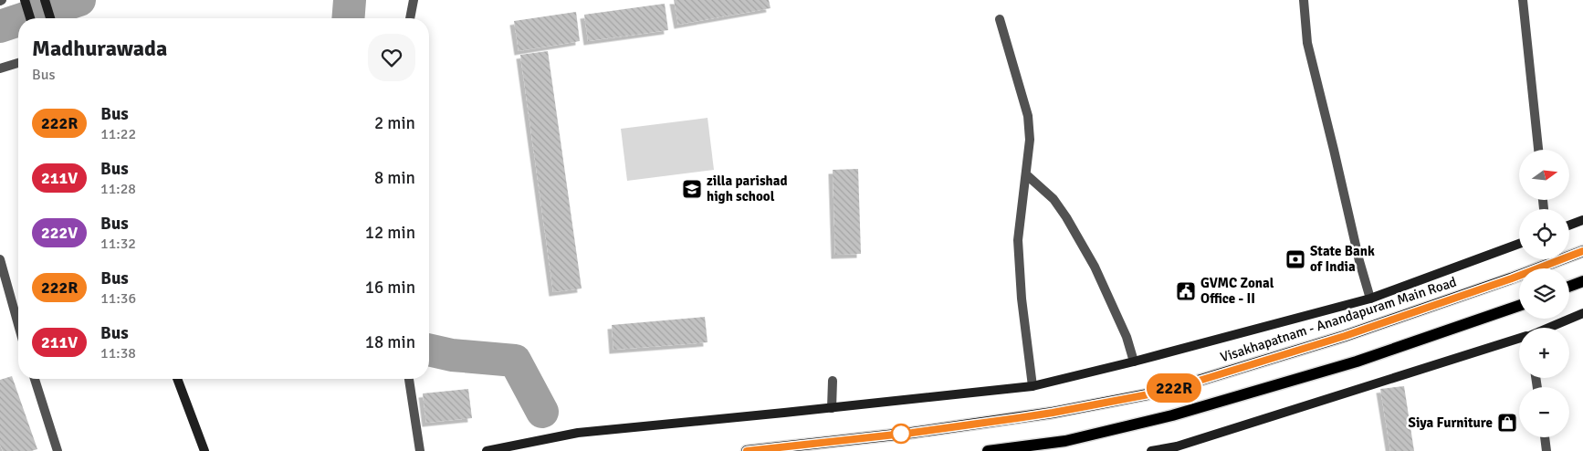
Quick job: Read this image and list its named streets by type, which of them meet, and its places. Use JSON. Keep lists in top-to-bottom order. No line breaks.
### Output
{"streets":{"main road":["Visakhapatnam - Anandapuram Main Road"]},"places":{"school or university":["zilla parishad high school"],"bank":["State Bank of India"],"public building":["GVMC Zonal Office - II"],"shop":["Siya Furniture"]},"lines":["bus line 222R"],"north":"right","page":{"on_map":"222R","heading":["Madhurawada","Bus"],"list":[{"mark":"222R","name":"Bus","note":"11:22","value":"2 min"},{"mark":"211V","name":"Bus","note":"11:28","value":"8 min"},{"mark":"222V","name":"Bus","note":"11:32","value":"12 min"},{"mark":"222R","name":"Bus","note":"11:36","value":"16 min"},{"mark":"211V","name":"Bus","note":"11:38","value":"18 min"}],"map_buttons":["+","−"]}}
